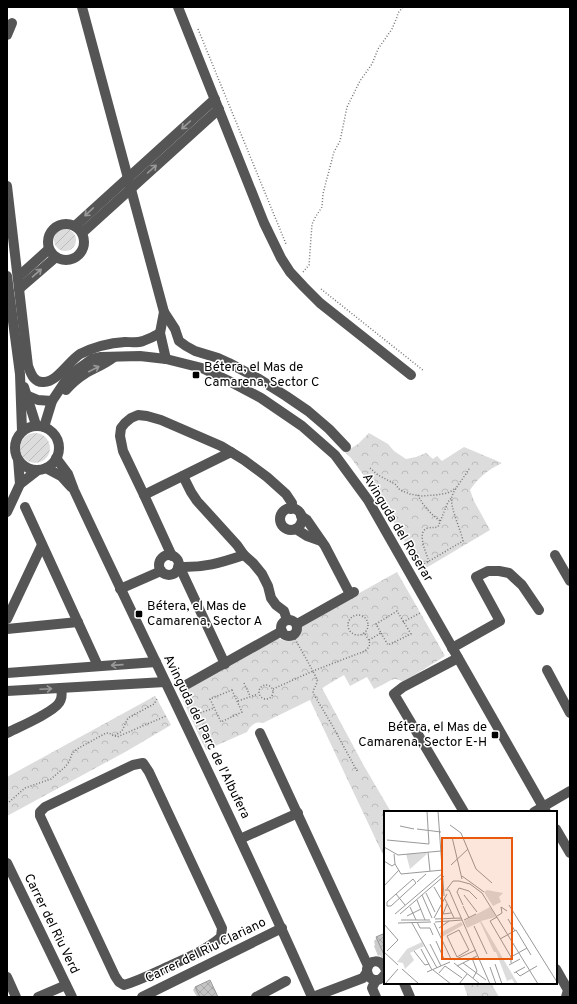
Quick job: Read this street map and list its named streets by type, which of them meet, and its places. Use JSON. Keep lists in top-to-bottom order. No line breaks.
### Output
{"streets":{"street":["Avinguda del Roserar","Avinguda del Parc de l'Albufera","Carrer del Riu Verd","Carrer del Riu Clariano"]},"crossings":[["Avinguda del Roserar","Avinguda del Parc de l'Albufera"],["Avinguda del Parc de l'Albufera","Carrer del Riu Clariano"]],"places":{"transit":["Bétera, el Mas de Camarena, Sector C","Bétera, el Mas de Camarena, Sector A","Bétera, el Mas de Camarena, Sector E-H"]}}
